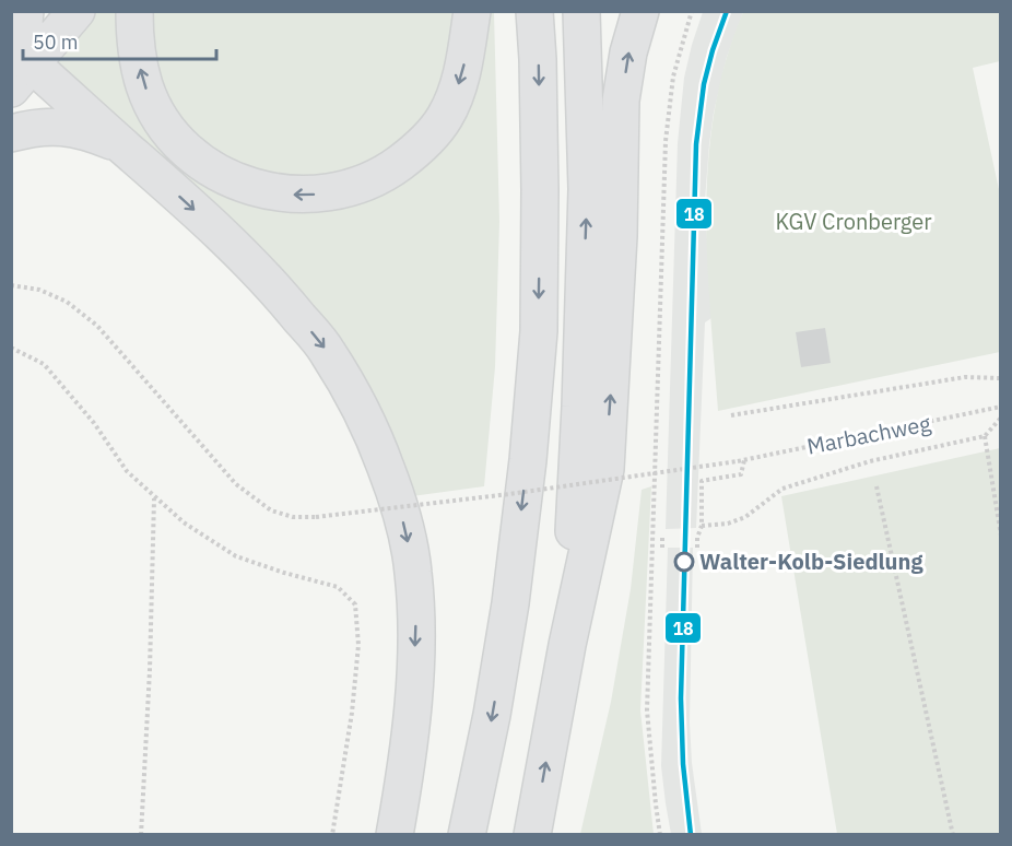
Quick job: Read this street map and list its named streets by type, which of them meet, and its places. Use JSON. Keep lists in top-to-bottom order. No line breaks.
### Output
{"streets":{"path":["Marbachweg"]},"parks":["KGV Cronberger"],"places":["Walter-Kolb-Siedlung"],"lines":["transit line 18"],"scale_bar":"50 m"}
